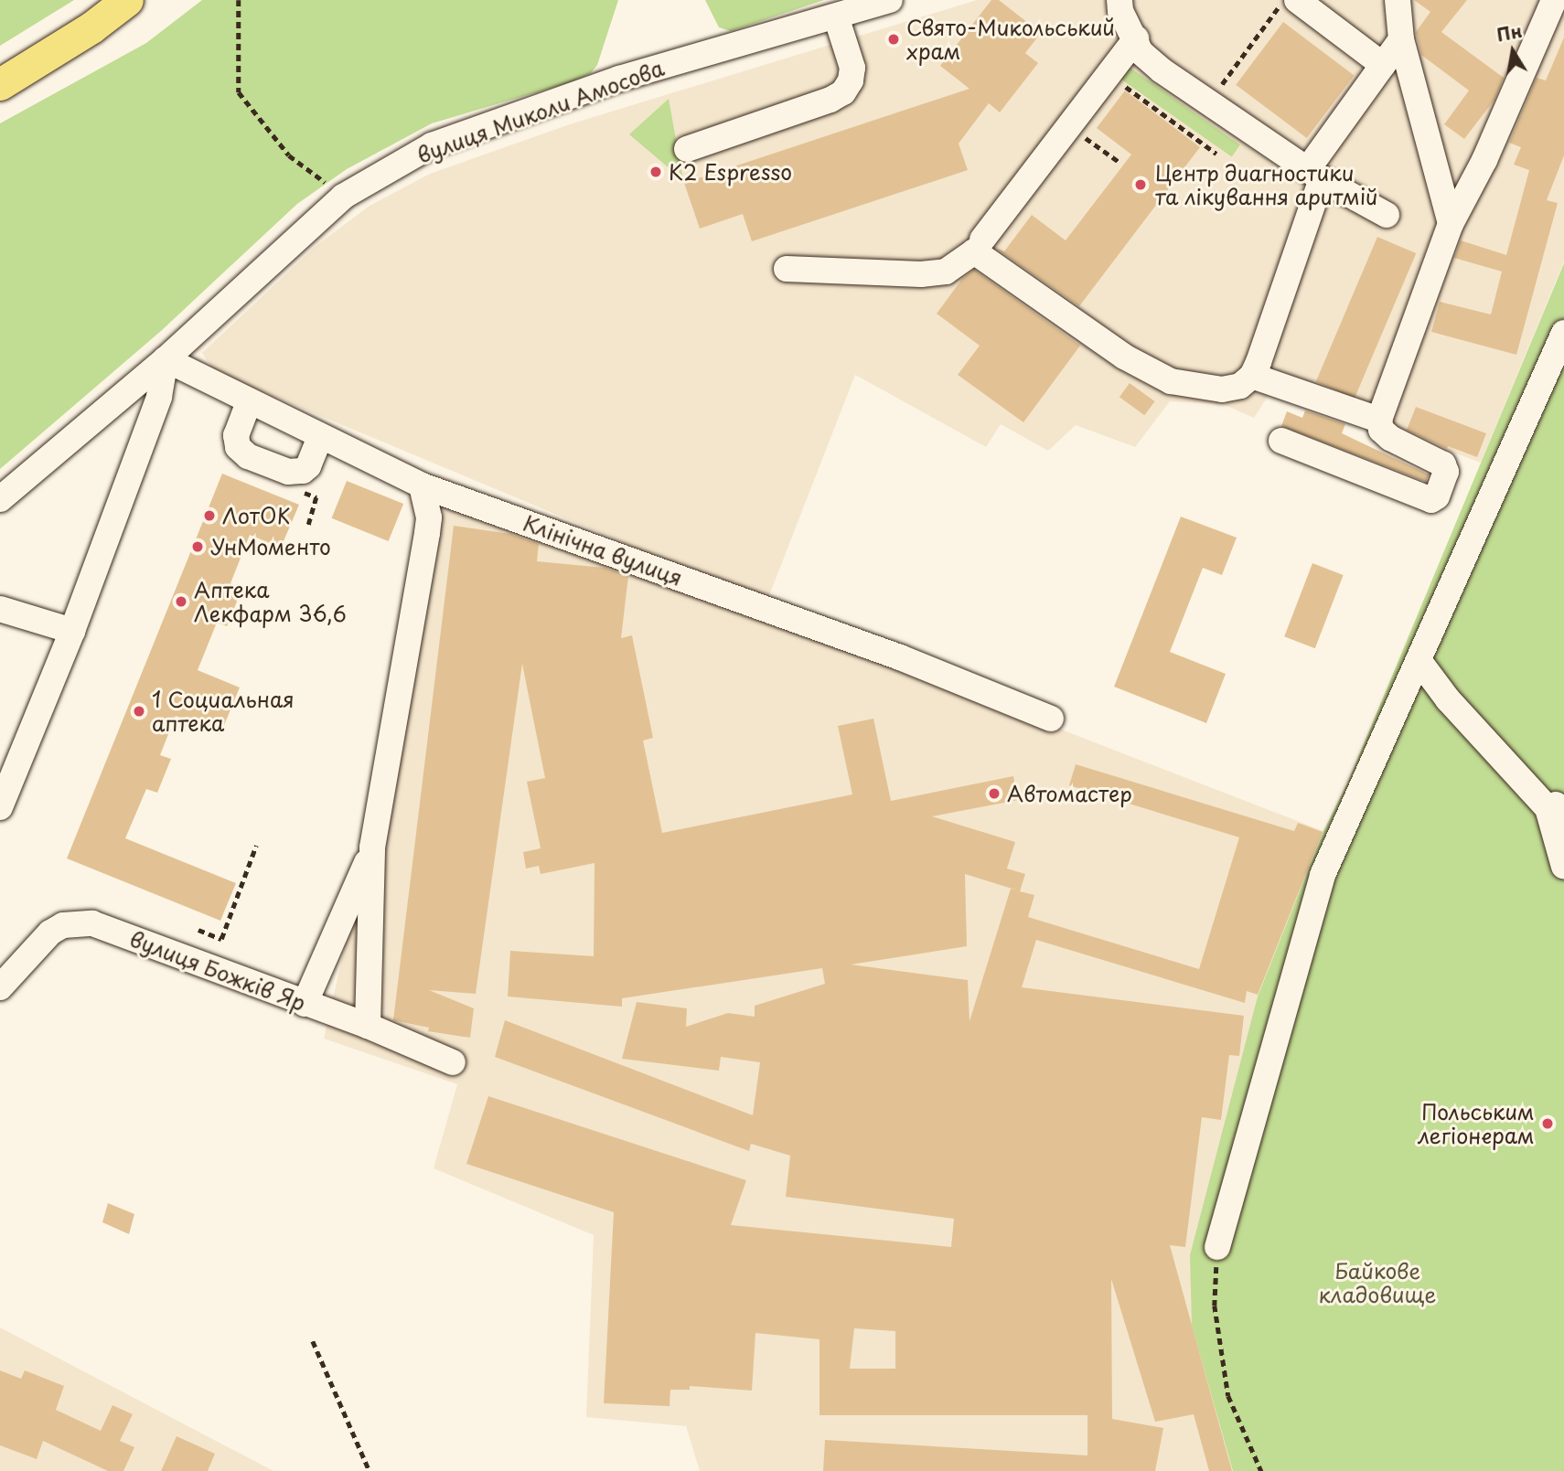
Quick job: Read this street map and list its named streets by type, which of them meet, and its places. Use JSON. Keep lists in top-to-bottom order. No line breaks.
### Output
{"streets":{"street":["вулиця Миколи Амосова","Клінічна вулиця","вулиця Божків Яр"]},"crossings":[["вулиця Миколи Амосова","Клінічна вулиця"]],"parks":["Байкове кладовище"],"places":["Свято-Микольський храм","K2 Espresso","Центр диагностики та лікування аритмій","ЛотОК","УнМоменто","Аптека Лекфарм 36,6","1 Социальная аптека","Автомастер","Польським легіонерам"],"north":"top"}
